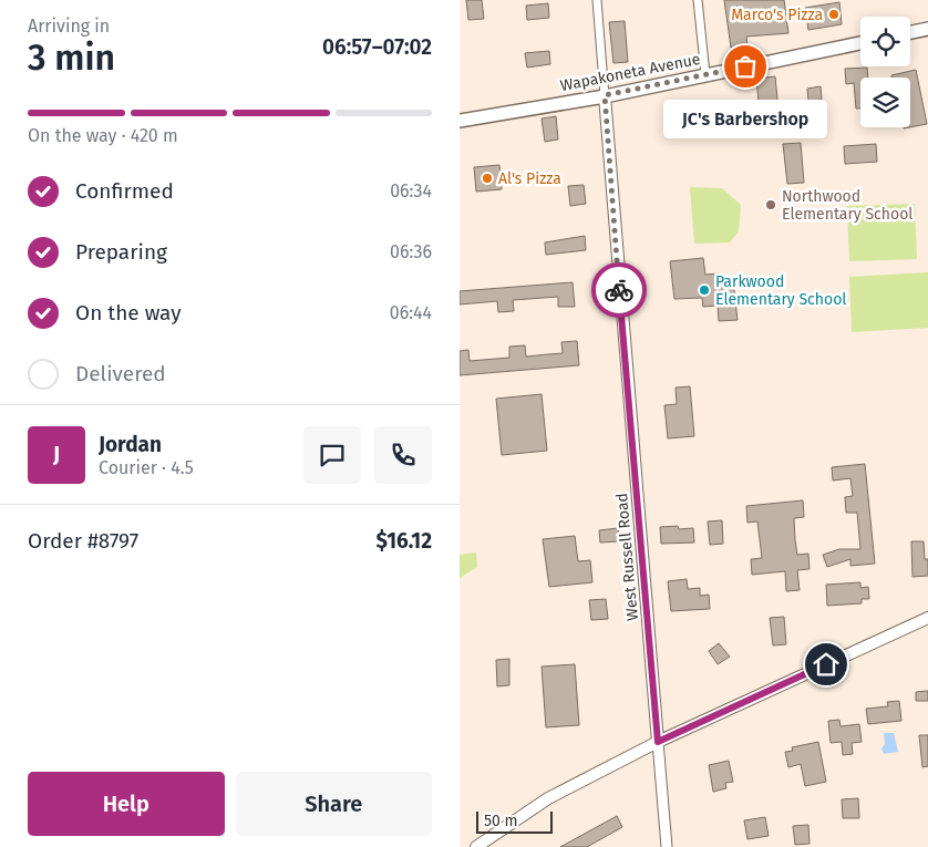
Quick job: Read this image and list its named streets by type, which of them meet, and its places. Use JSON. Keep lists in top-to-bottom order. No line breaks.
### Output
{"streets":{"main road":["Wapakoneta Avenue","West Russell Road"]},"crossings":[["Wapakoneta Avenue","West Russell Road"]],"places":["Marco's Pizza","JC's Barbershop","Al's Pizza","Northwood Elementary School","Parkwood Elementary School"],"scale_bar":"50 m","page":{"heading":["3 min","Arriving in","06:57–07:02"],"panel":["Jordan","Courier · 4.5","Order #8797","$16.12"],"bar":"On the way · 420 m","bubble":"JC's Barbershop","list":[["Confirmed","06:34"],["Preparing","06:36"],["On the way","06:44"],"Delivered"],"round":"J","buttons":["Help","Share"],"scale":"50 m"}}
